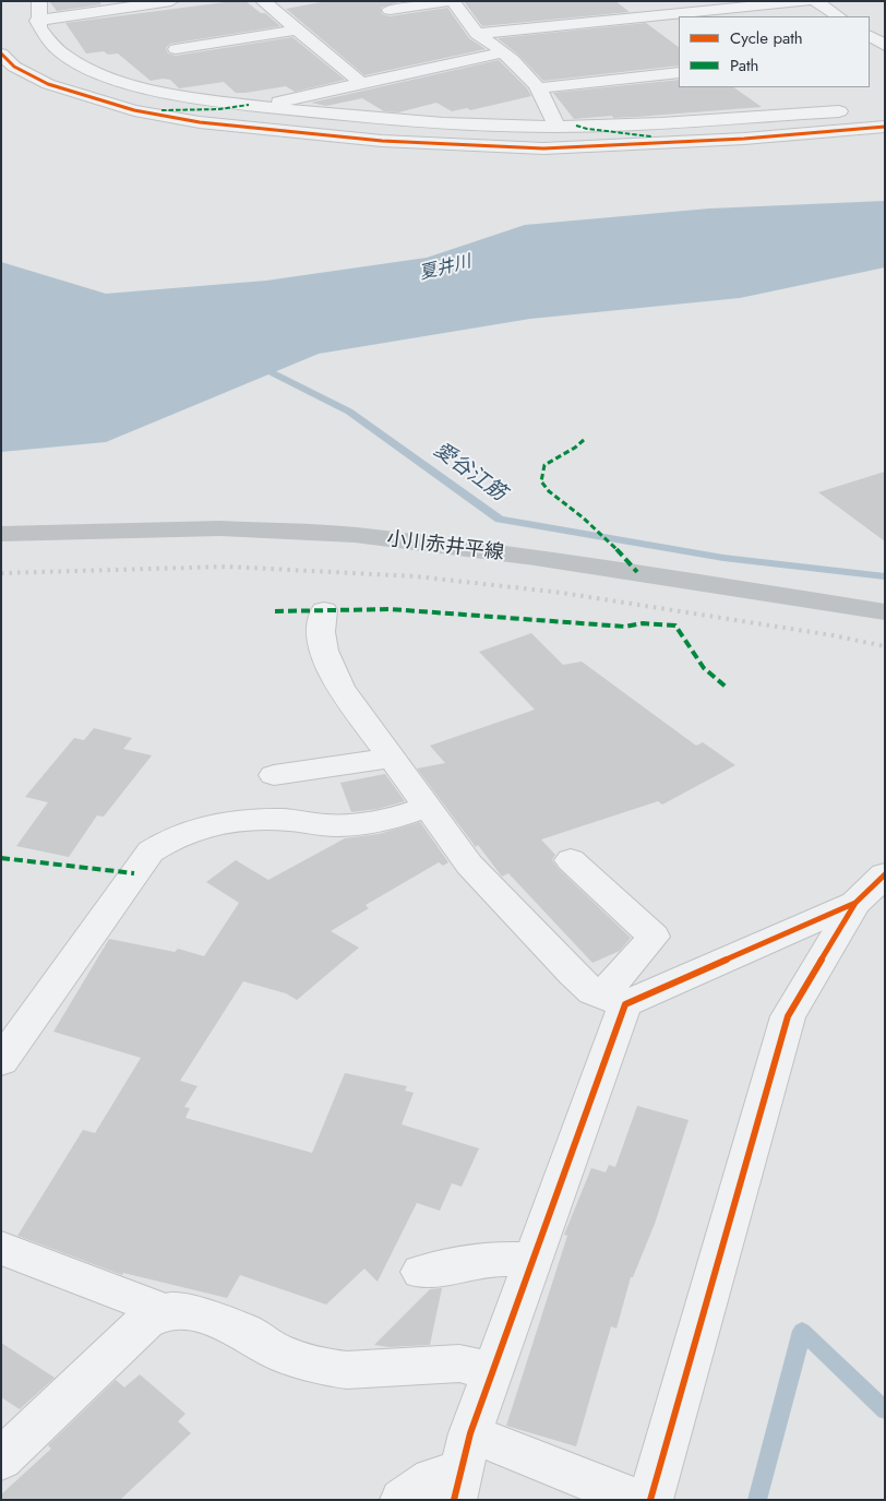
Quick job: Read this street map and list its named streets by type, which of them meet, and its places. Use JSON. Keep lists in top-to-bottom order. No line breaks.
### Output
{"streets":{"main road":["小川赤井平線"]},"water":["夏井川","愛谷江筋"],"legend":["Cycle path","Path"]}
